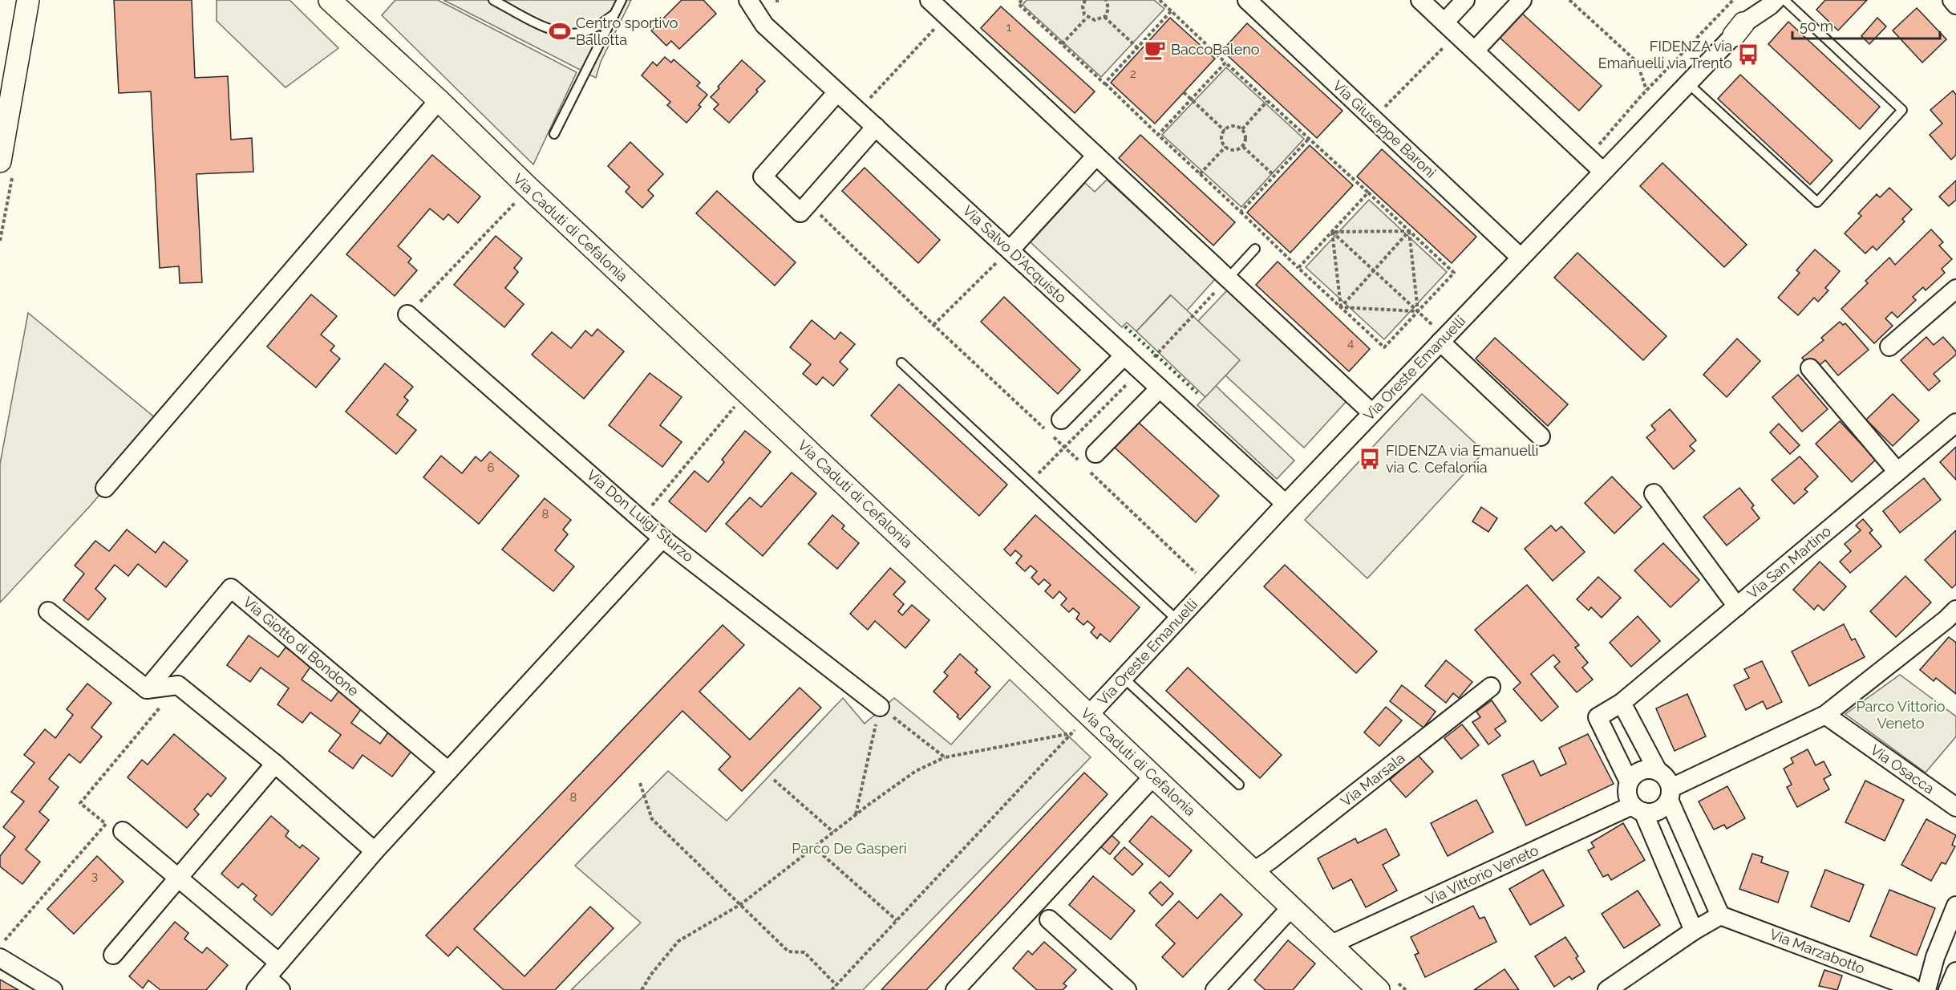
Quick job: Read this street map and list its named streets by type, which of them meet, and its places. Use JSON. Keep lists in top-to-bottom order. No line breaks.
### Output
{"streets":{"street":["Via Giuseppe Baroni","Via Caduti di Cefalonia","Via Salvo D'Acquisto","Via Oreste Emanuelli","Via Don Luigi Sturzo","Via San Martino","Via Giotto di Bondone","Via Osacca","Via Marsala","Via Vittorio Veneto","Via Marzabotto"]},"crossings":[["Via Giuseppe Baroni","Via Oreste Emanuelli"],["Via Caduti di Cefalonia","Via Oreste Emanuelli"],["Via Caduti di Cefalonia","Via Marsala"],["Via Caduti di Cefalonia","Via Vittorio Veneto"],["Via Salvo D'Acquisto","Via Oreste Emanuelli"],["Via San Martino","Via Vittorio Veneto"]],"parks":["Parco Vittorio Veneto","Parco De Gasperi"],"places":{"sports":["Centro sportivo Ballotta"],"cafe":["BaccoBaleno"],"bus stop":["FIDENZA via Emanuelli via Trento","FIDENZA via Emanuelli via C. Cefalonia"]},"house_numbers":["1","2","4","6","8","8","3"],"scale_bar":"50 m"}
